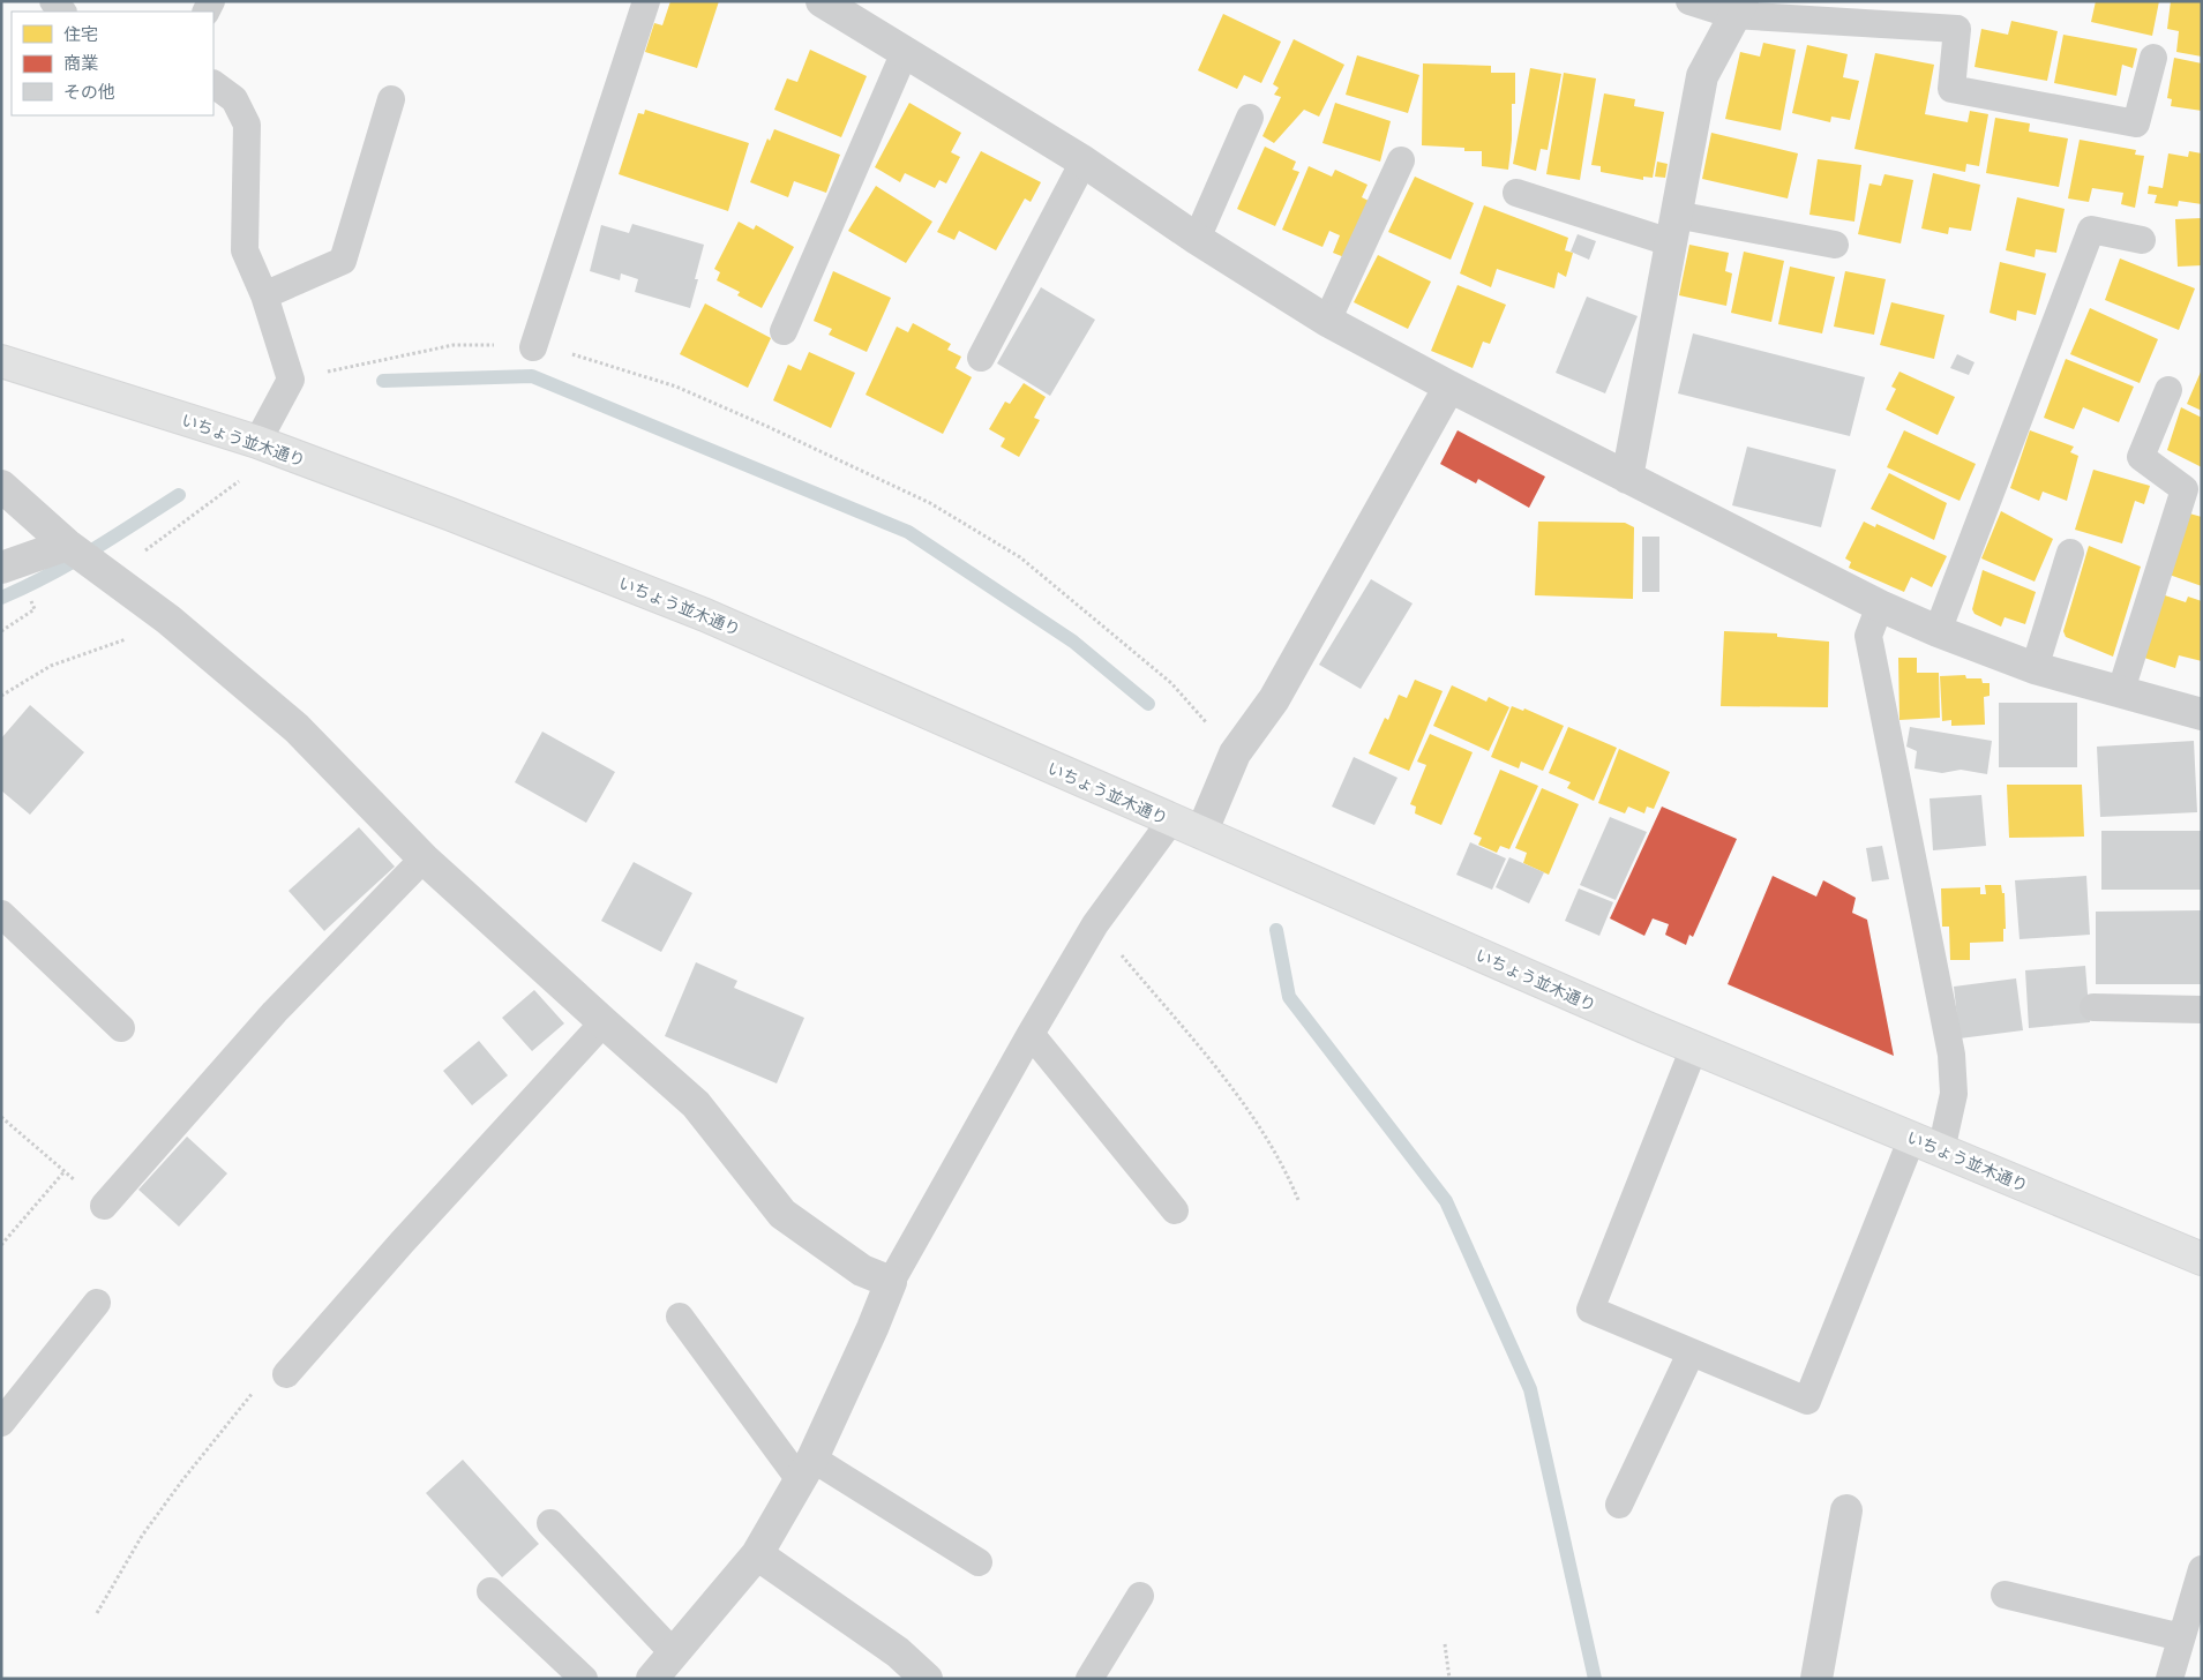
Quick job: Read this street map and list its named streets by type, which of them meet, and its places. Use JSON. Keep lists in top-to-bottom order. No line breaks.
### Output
{"streets":{"street":["いちょう並木通り"]},"legend":["住宅","商業","その他"]}
